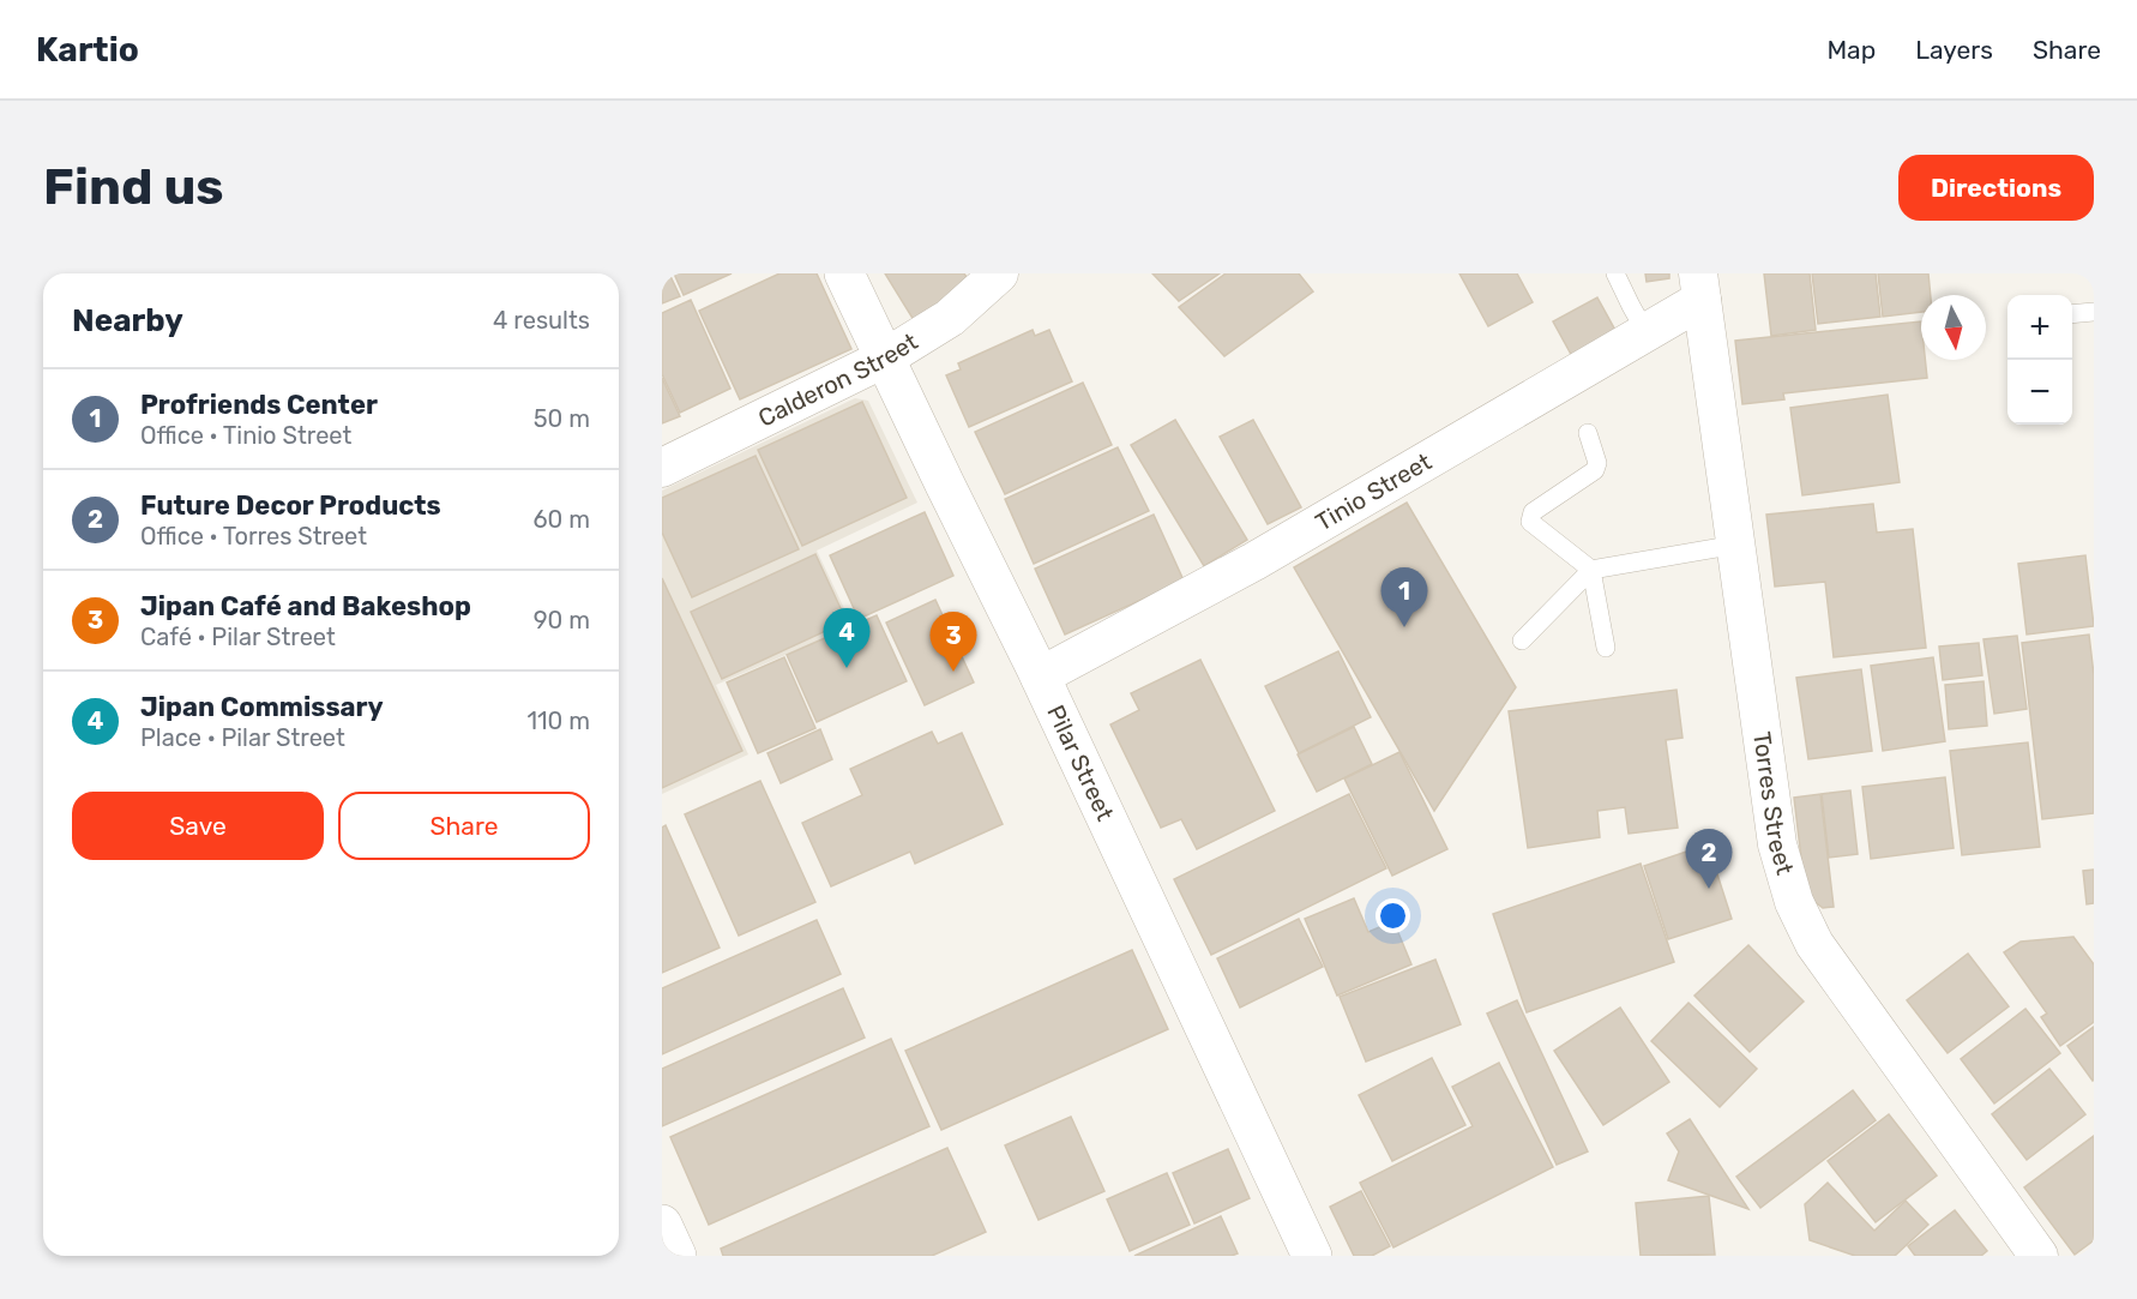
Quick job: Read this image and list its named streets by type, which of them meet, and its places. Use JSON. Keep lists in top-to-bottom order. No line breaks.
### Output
{"streets":{"street":["Calderon Street","Tinio Street","Pilar Street","Torres Street"]},"crossings":[["Calderon Street","Pilar Street"],["Tinio Street","Pilar Street"],["Tinio Street","Torres Street"]],"north":"bottom","page":{"header":"Kartio","nav":["Map","Layers","Share"],"buttons":["Directions",["Save","Share"]],"title":"Find us","heading":["Nearby","4 results"],"map_buttons":["+","−"],"list":[{"mark":"1","name":"Profriends Center","note":"Office · Tinio Street","value":"50 m"},{"mark":"2","name":"Future Decor Products","note":"Office · Torres Street","value":"60 m"},{"mark":"3","name":"Jipan Café and Bakeshop","note":"Café · Pilar Street","value":"90 m"},{"mark":"4","name":"Jipan Commissary","note":"Place · Pilar Street","value":"110 m"}],"pins":["1","4","3","2"]}}
